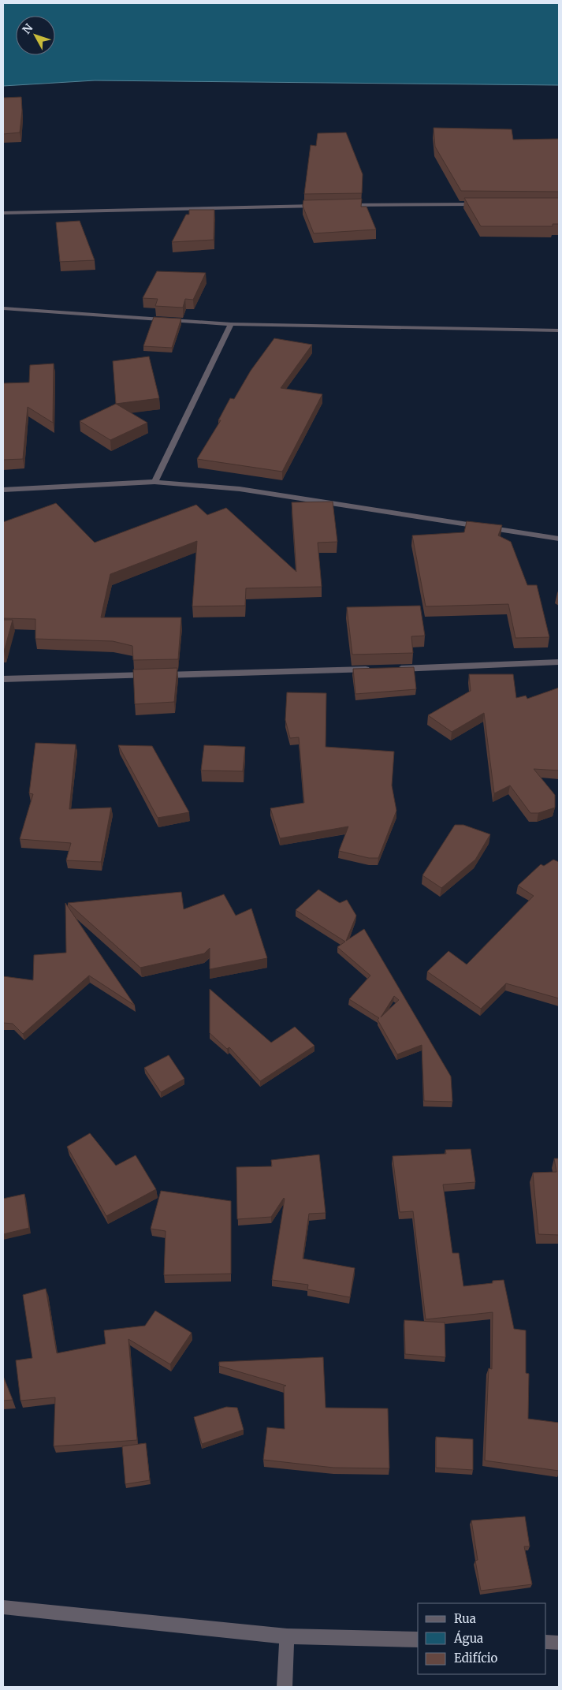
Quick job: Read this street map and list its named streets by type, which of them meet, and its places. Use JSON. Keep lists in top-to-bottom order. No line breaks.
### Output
{"legend":["Rua","Água","Edifício"],"north":"top left"}
